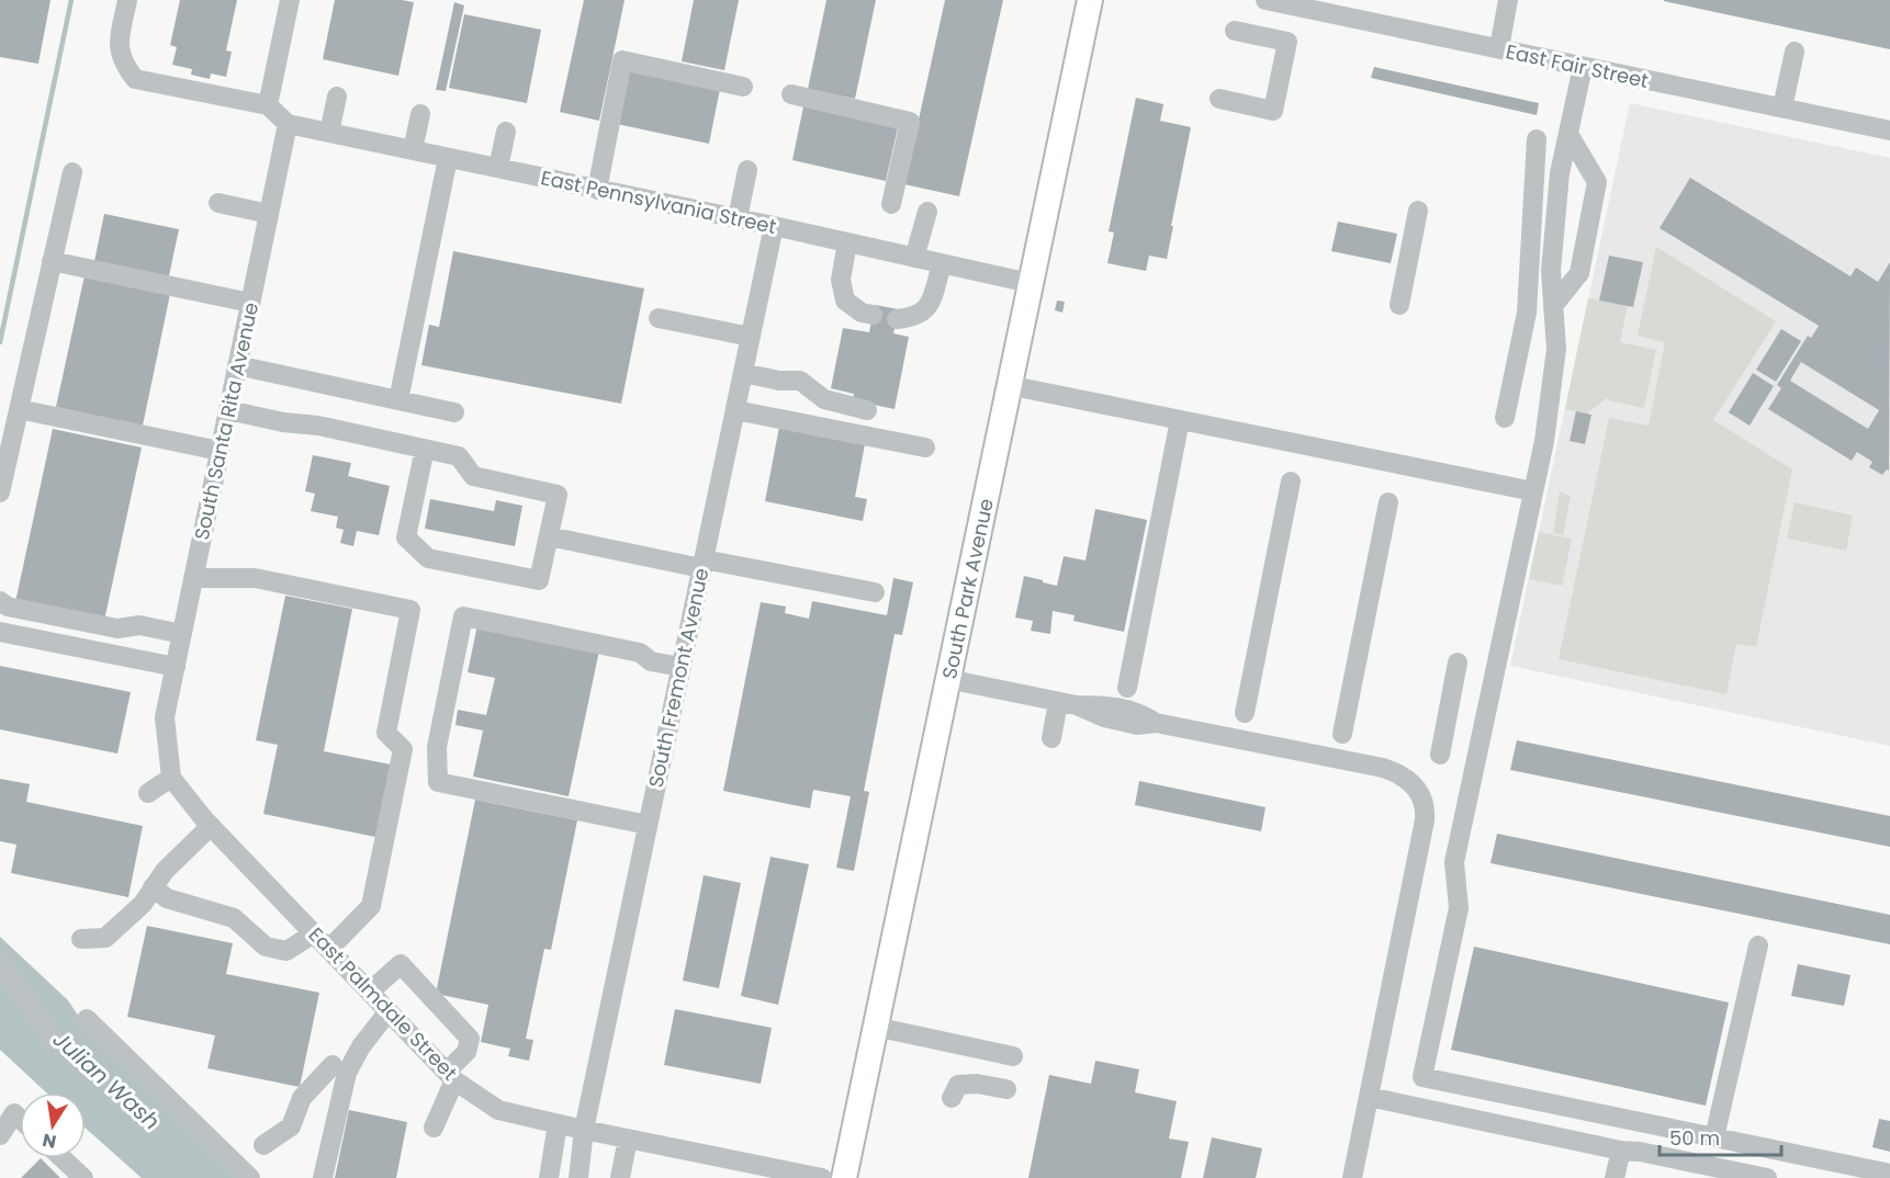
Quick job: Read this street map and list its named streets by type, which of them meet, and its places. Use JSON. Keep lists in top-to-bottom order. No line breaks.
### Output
{"streets":{"main road":["South Park Avenue"],"street":["East Fair Street","East Pennsylvania Street","South Santa Rita Avenue","South Fremont Avenue","East Palmdale Street"]},"crossings":[["East Pennsylvania Street","South Santa Rita Avenue"],["East Pennsylvania Street","South Park Avenue"],["East Pennsylvania Street","South Fremont Avenue"],["South Santa Rita Avenue","East Palmdale Street"],["South Fremont Avenue","East Palmdale Street"]],"water":["Julian Wash"],"scale_bar":"50 m","north":"bottom"}
